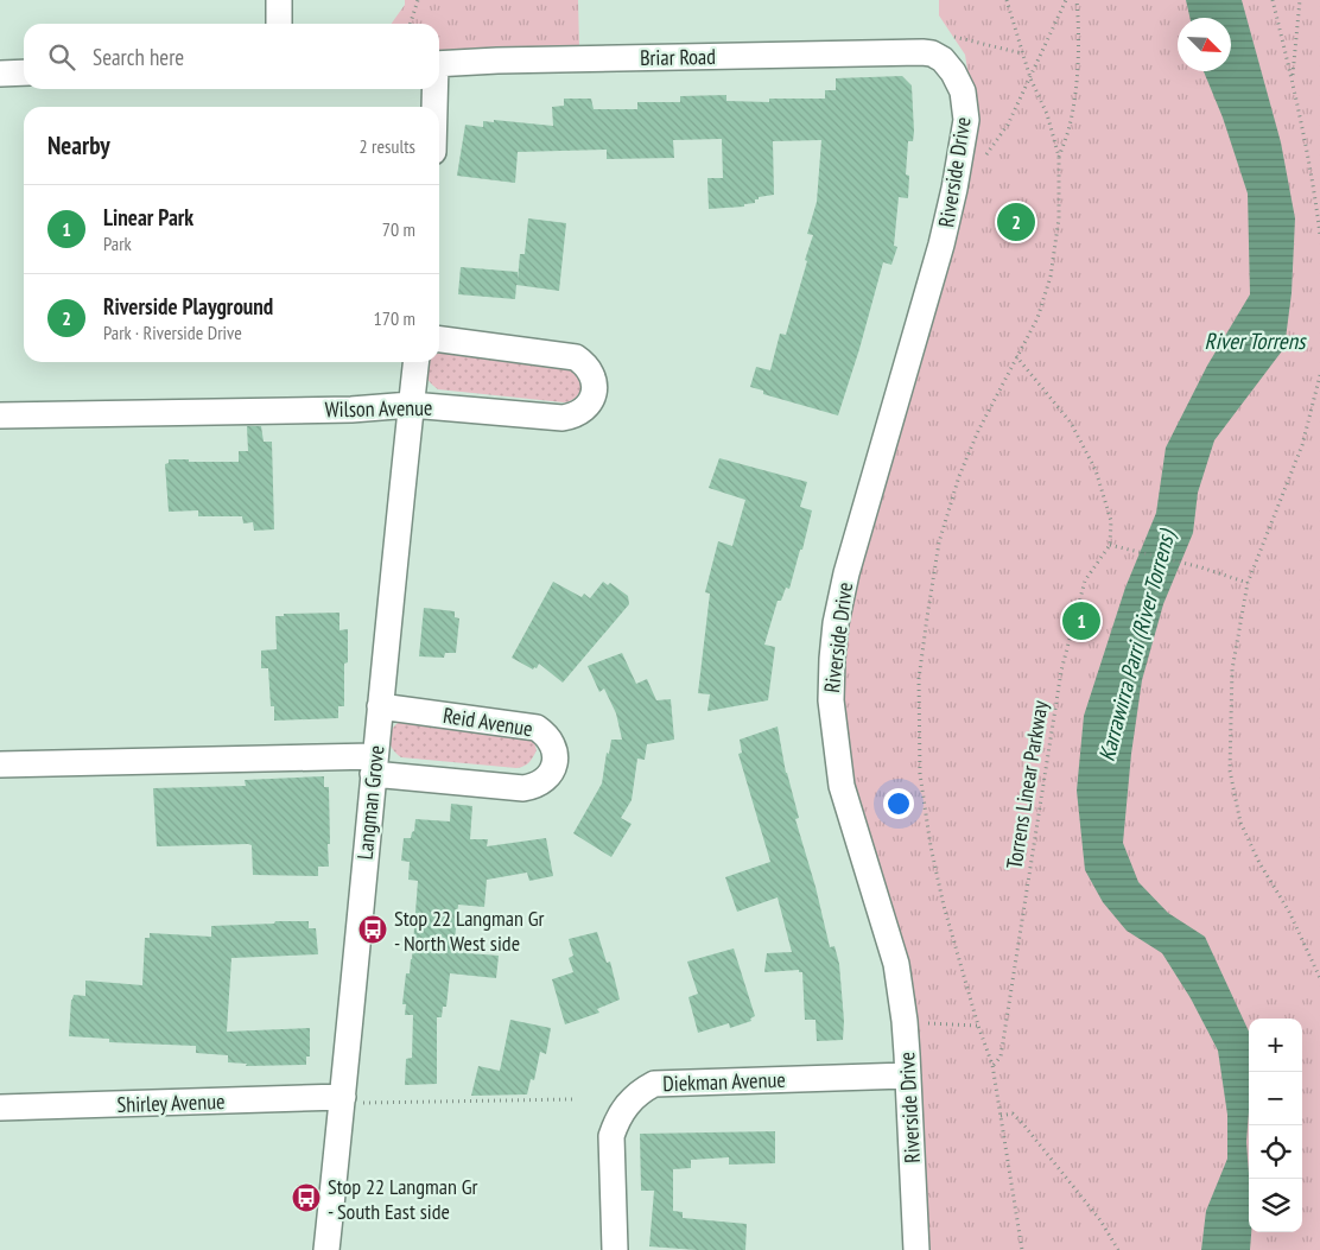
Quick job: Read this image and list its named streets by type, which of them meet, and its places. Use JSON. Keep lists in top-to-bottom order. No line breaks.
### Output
{"streets":{"street":["Briar Road","Riverside Drive","Wilson Avenue","Reid Avenue","Langman Grove","Diekman Avenue","Shirley Avenue"],"path":["Torrens Linear Parkway"]},"crossings":[["Briar Road","Riverside Drive"],["Riverside Drive","Diekman Avenue"],["Wilson Avenue","Langman Grove"],["Reid Avenue","Langman Grove"],["Langman Grove","Shirley Avenue"]],"water":["River Torrens","Karrawirra Parri (River Torrens)"],"places":{"bus stop":["Stop 22 Langman Gr - North West side","Stop 22 Langman Gr - South East side"]},"north":"bottom right","page":{"search":"Search here","heading":["Nearby","2 results"],"list":[{"mark":"1","name":"Linear Park","note":"Park","value":"70 m"},{"mark":"2","name":"Riverside Playground","note":"Park · Riverside Drive","value":"170 m"}],"pins":["2","1"],"map_buttons":["+","−"]}}
